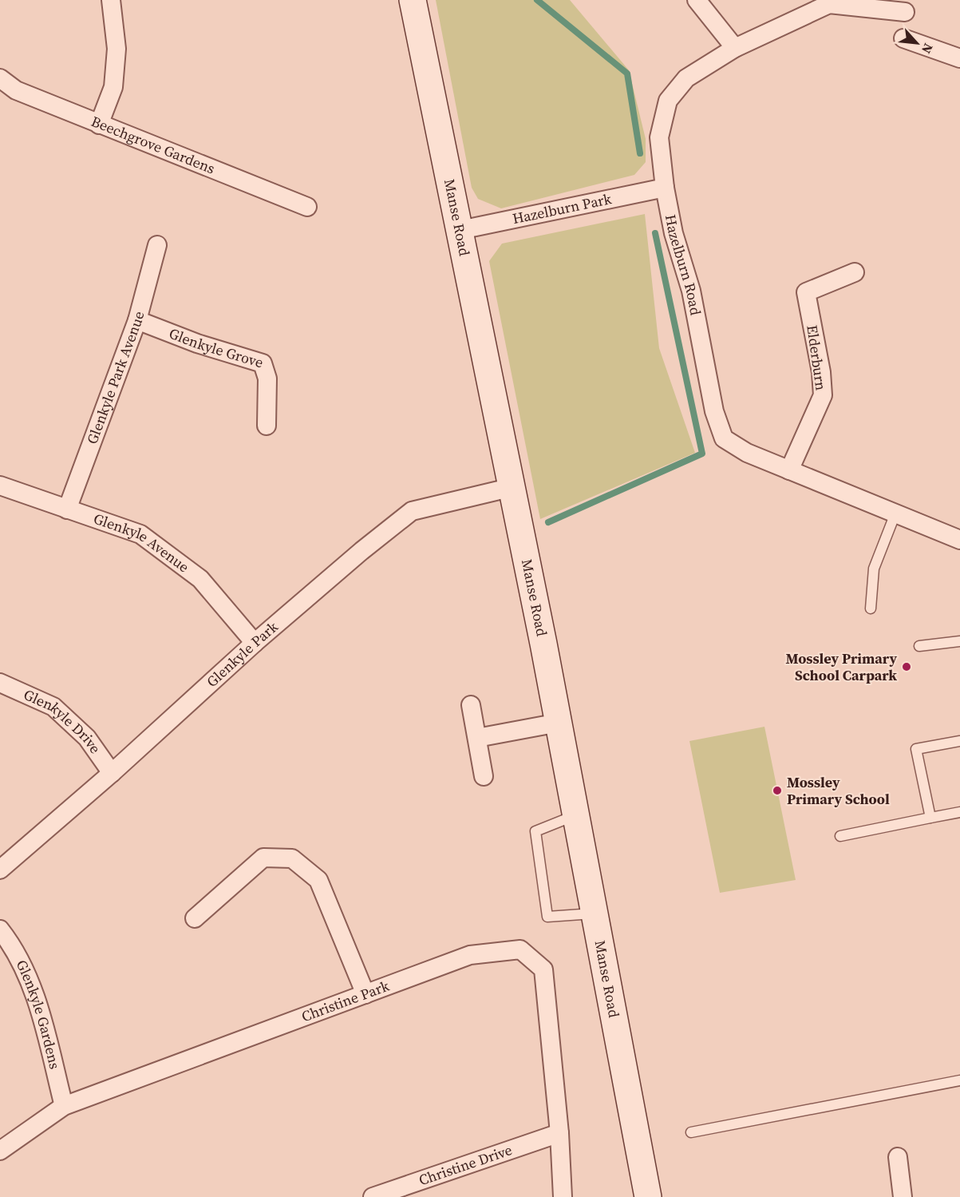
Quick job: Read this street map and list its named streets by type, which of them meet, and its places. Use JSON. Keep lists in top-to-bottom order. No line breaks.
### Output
{"streets":{"main road":["Manse Road"],"street":["Beechgrove Gardens","Hazelburn Park","Hazelburn Road","Glenkyle Grove","Elderburn","Glenkyle Park Avenue","Glenkyle Avenue","Glenkyle Park","Glenkyle Drive","Christine Park","Glenkyle Gardens","Christine Drive"]},"crossings":[["Hazelburn Park","Manse Road"],["Hazelburn Park","Hazelburn Road"],["Manse Road","Glenkyle Park"],["Hazelburn Road","Elderburn"],["Glenkyle Grove","Glenkyle Park Avenue"],["Glenkyle Park Avenue","Glenkyle Avenue"],["Glenkyle Avenue","Glenkyle Park"],["Glenkyle Park","Glenkyle Drive"],["Christine Park","Glenkyle Gardens"],["Christine Park","Christine Drive"]],"places":["Mossley Primary School Carpark","Mossley Primary School"],"north":"bottom right"}
